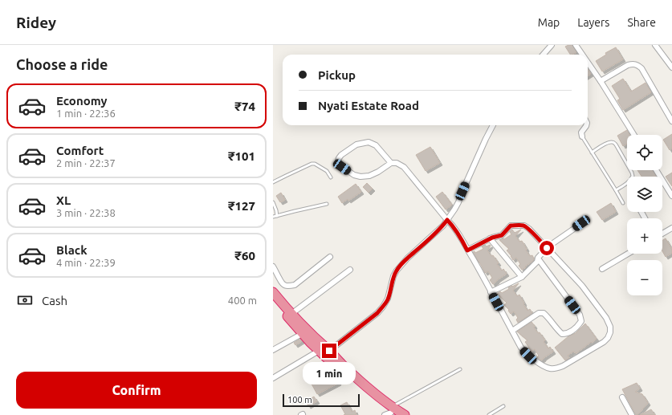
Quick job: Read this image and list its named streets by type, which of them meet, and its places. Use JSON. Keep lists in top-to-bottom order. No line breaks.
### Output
{"scale_bar":"100 m","page":{"header":"Ridey","nav":["Map","Layers","Share"],"heading":"Choose a ride","banner":["Pickup","Nyati Estate Road"],"list":[{"name":"Economy","note":"1 min · 22:36","value":"₹74"},{"name":"Comfort","note":"2 min · 22:37","value":"₹101"},{"name":"XL","note":"3 min · 22:38","value":"₹127"},{"name":"Black","note":"4 min · 22:39","value":"₹60"}],"map_buttons":["+","−"],"pay":["Cash","400 m"],"bubble":"1 min","buttons":"Confirm","scale":"100 m"}}
